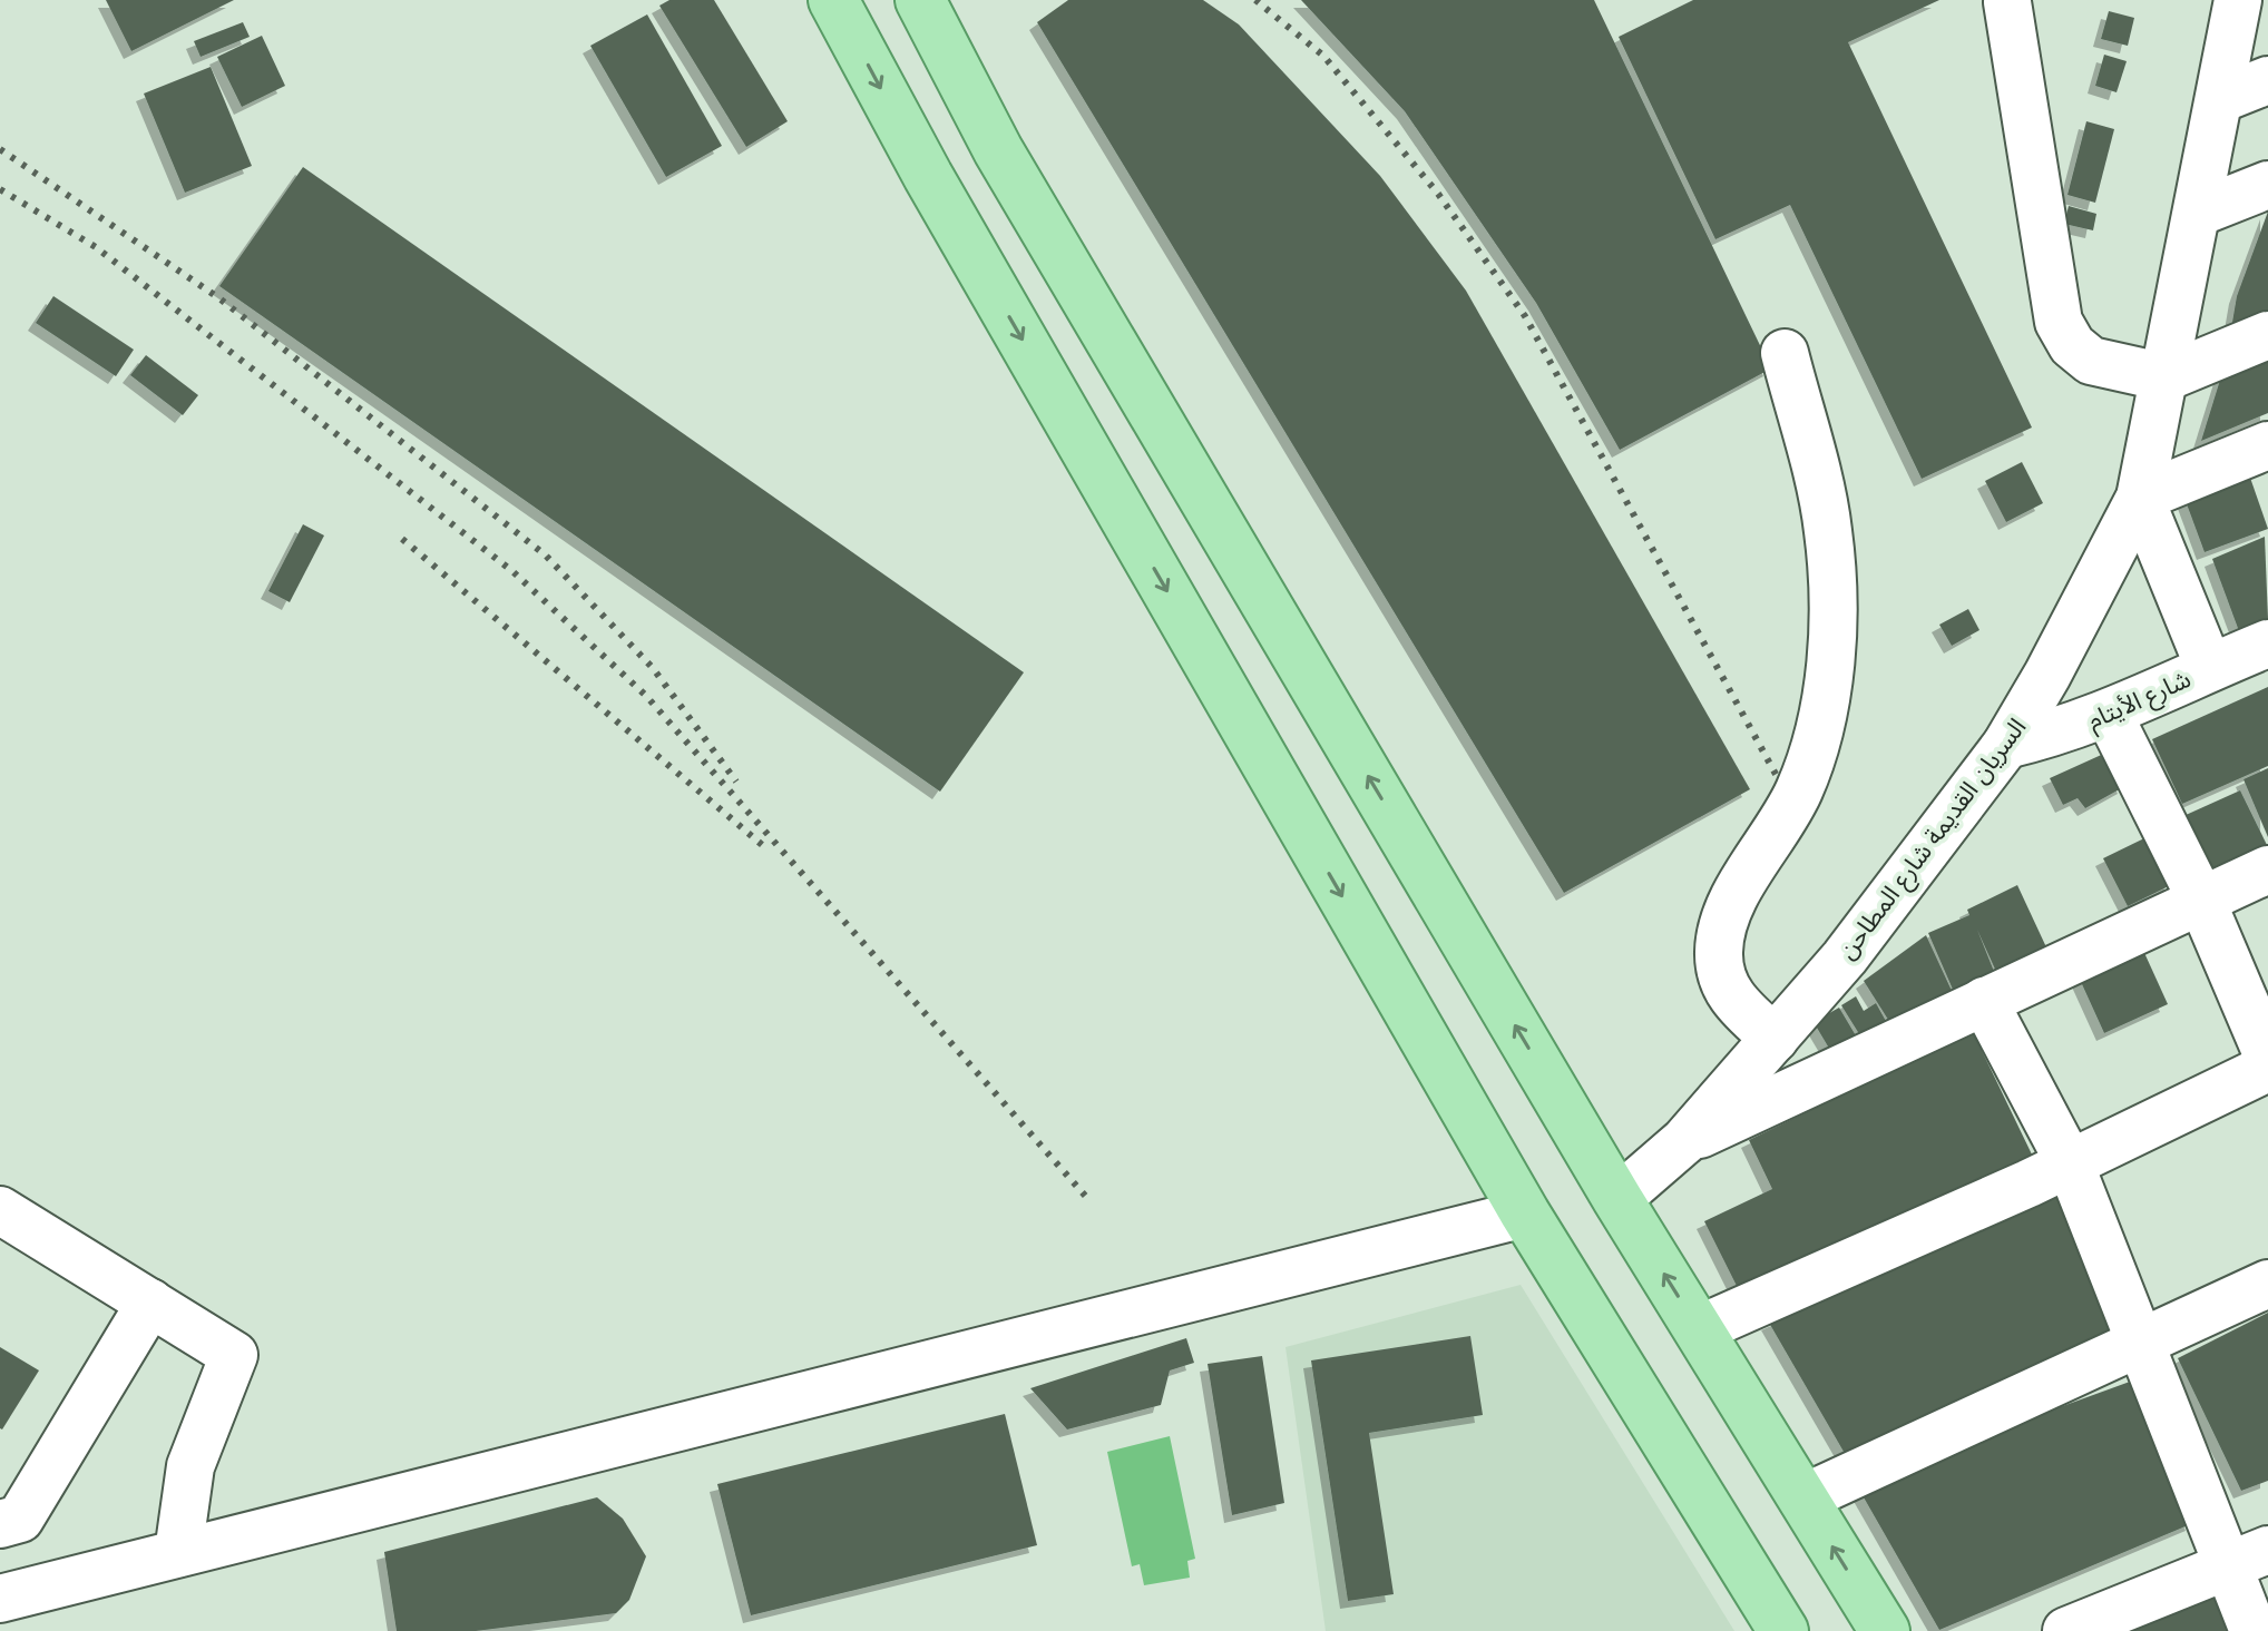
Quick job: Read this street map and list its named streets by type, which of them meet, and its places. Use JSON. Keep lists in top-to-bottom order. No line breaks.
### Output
{"streets":{"street":["شارع الأيتام","السريان القديمة شارع المطاحن"]},"crossings":[["شارع الأيتام","السريان القديمة شارع المطاحن"]]}
